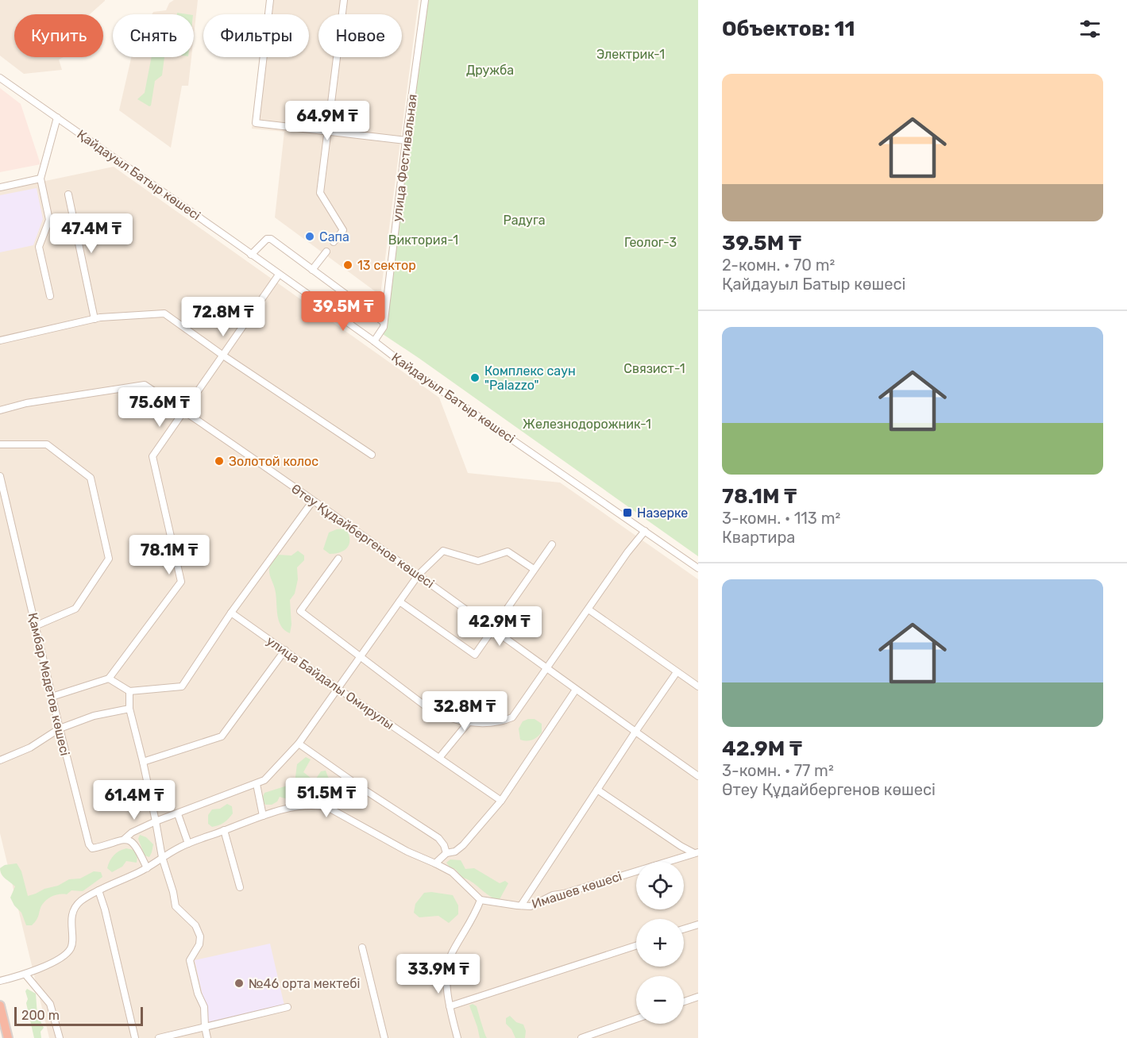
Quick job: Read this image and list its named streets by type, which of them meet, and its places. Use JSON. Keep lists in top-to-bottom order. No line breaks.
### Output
{"streets":{"street":["улица Фестивальная","Қайдауыл Батыр көшесі","Өтеу Құдайбергенов көшесі","улица Байдалы Омирулы","Қамбар Медетов көшесі","Имашев көшесі"]},"crossings":[["улица Фестивальная","Қайдауыл Батыр көшесі"]],"parks":["Электрик-1","Дружба","Радуга","Виктория-1","Геолог-3","Связист-1","Железнодорожник-1"],"places":{"other":["Сапа","13 сектор","Комплекс саун \"Palazzo\"","Золотой колос","№46 орта мектебі"],"transit":["Назерке"]},"scale_bar":"200 m","page":{"heading":"Объектов: 11","chip":["Купить","Снять","Фильтры","Новое"],"list":[{"name":"39.5M ₸","note":"2-комн. · 70 m² · Қайдауыл Батыр көшесі"},{"name":"78.1M ₸","note":"3-комн. · 113 m² · Квартира"},{"name":"42.9M ₸","note":"3-комн. · 77 m² · Өтеу Құдайбергенов көшесі"}],"price":["64.9M ₸","47.4M ₸","39.5M ₸","72.8M ₸","75.6M ₸","78.1M ₸","42.9M ₸","32.8M ₸","51.5M ₸","61.4M ₸","33.9M ₸"],"map_buttons":["+","−"],"scale":"200 m"}}
